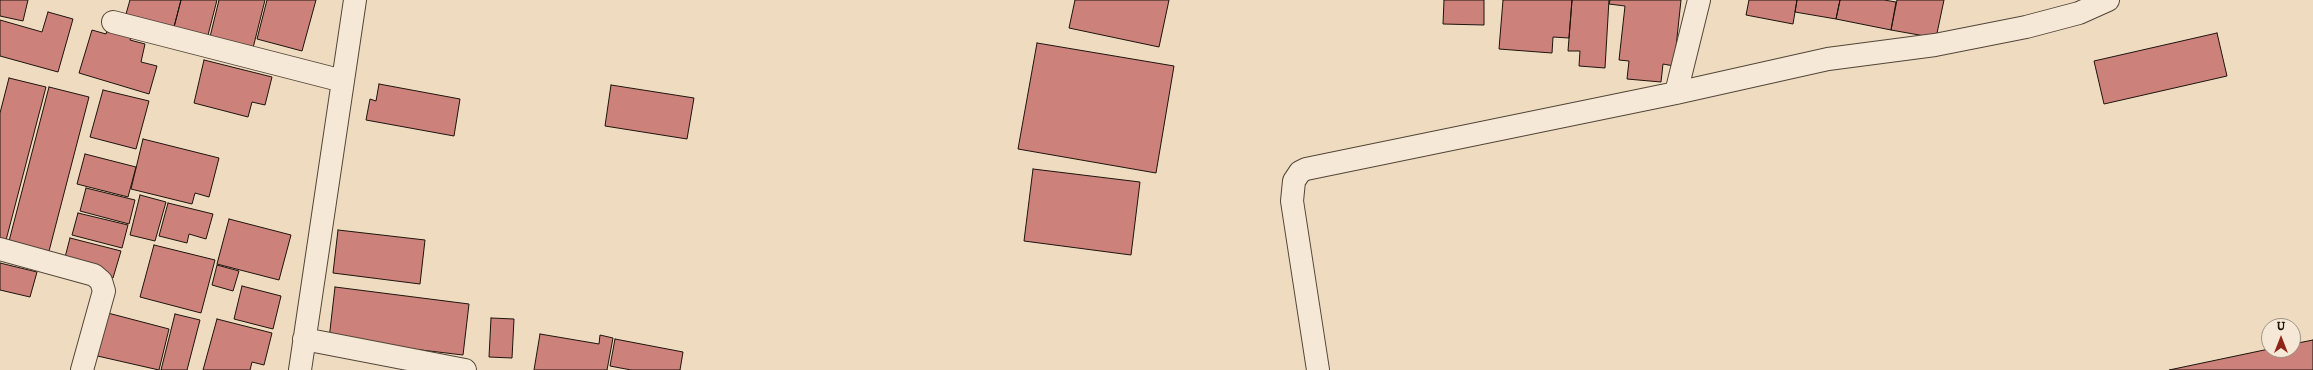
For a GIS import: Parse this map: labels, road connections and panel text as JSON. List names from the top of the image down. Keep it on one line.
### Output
{"north":"top"}
